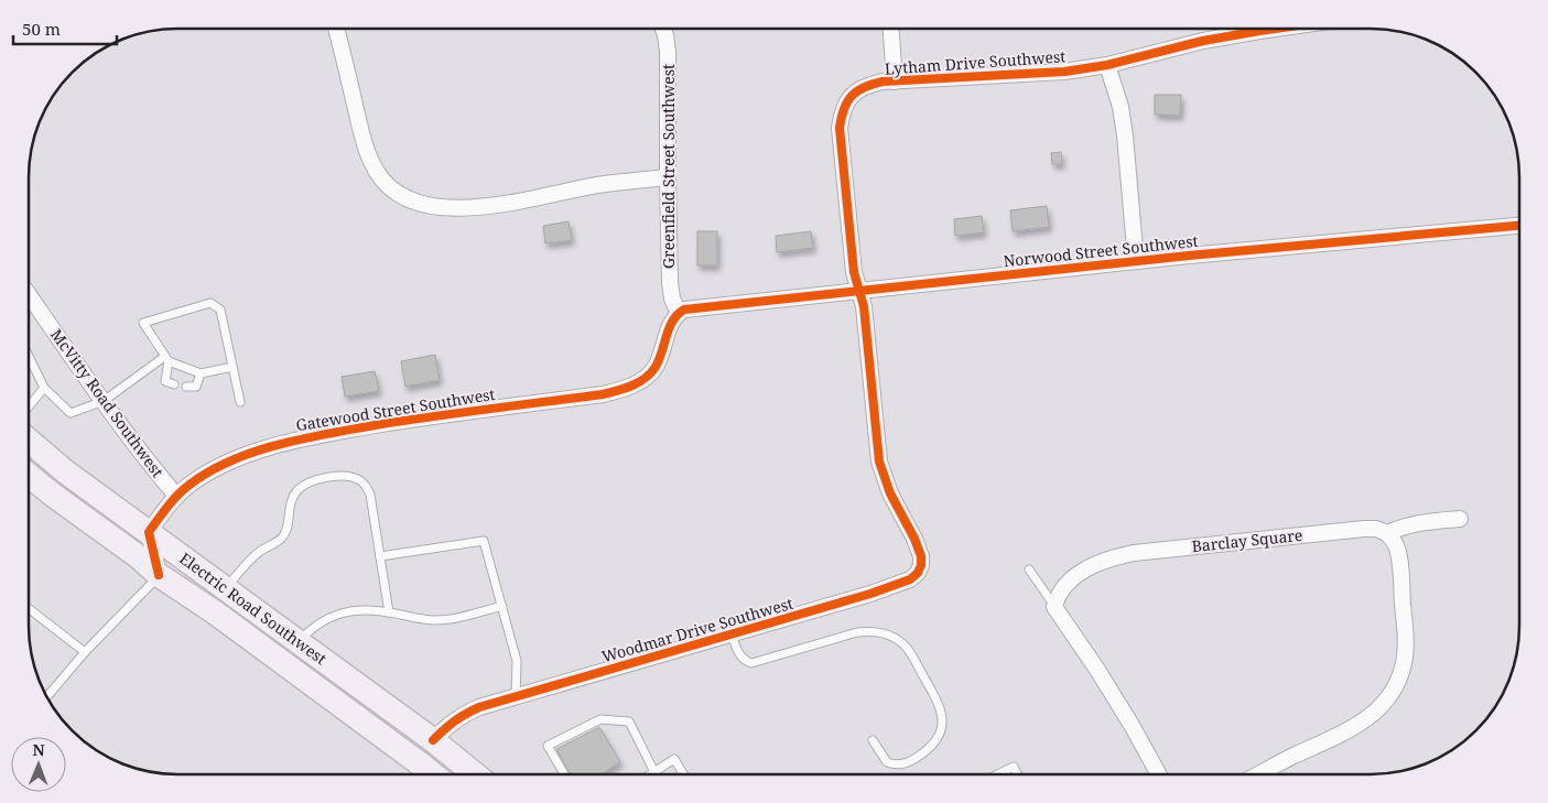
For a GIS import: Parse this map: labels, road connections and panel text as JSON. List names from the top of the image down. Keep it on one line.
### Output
{"streets":{"main road":["Electric Road Southwest"],"street":["Lytham Drive Southwest","Greenfield Street Southwest","Norwood Street Southwest","McVitty Road Southwest","Gatewood Street Southwest","Barclay Square","Woodmar Drive Southwest"]},"crossings":[["Lytham Drive Southwest","Norwood Street Southwest"],["Lytham Drive Southwest","Woodmar Drive Southwest"],["Greenfield Street Southwest","Norwood Street Southwest"],["Greenfield Street Southwest","Gatewood Street Southwest"],["Norwood Street Southwest","Gatewood Street Southwest"],["McVitty Road Southwest","Gatewood Street Southwest"],["Gatewood Street Southwest","Electric Road Southwest"],["Electric Road Southwest","Woodmar Drive Southwest"]],"scale_bar":"50 m","north":"top"}
